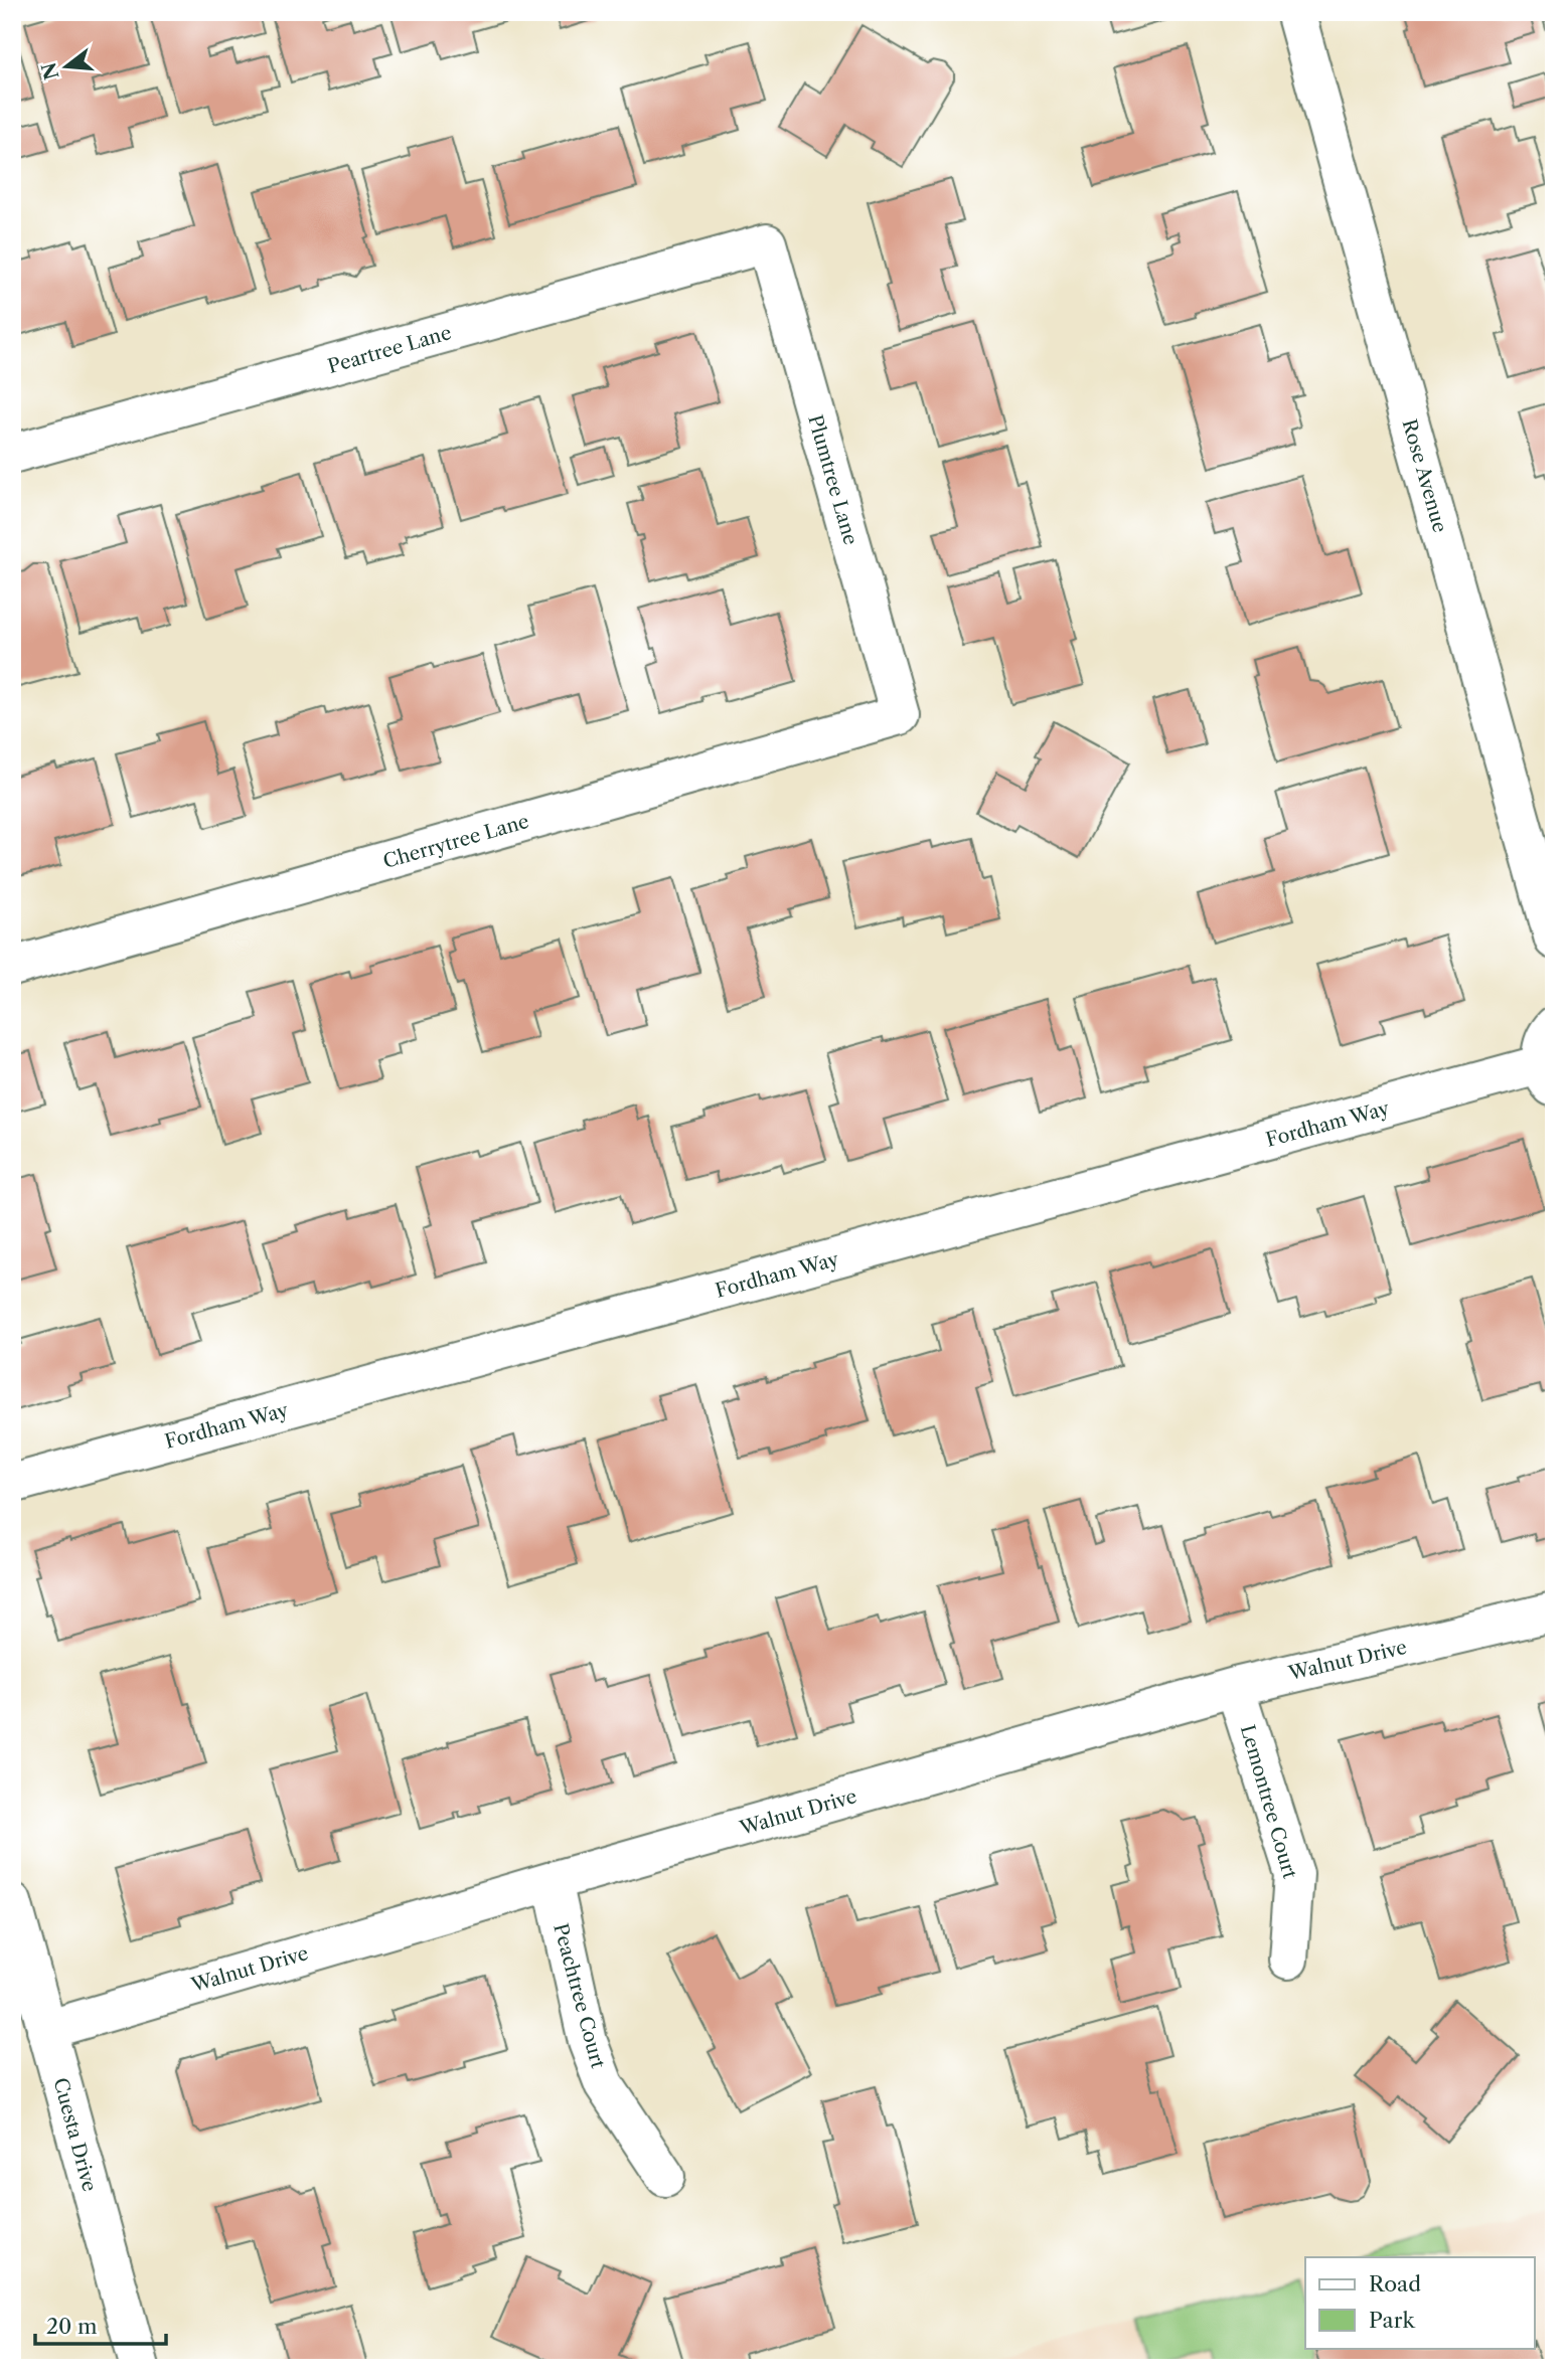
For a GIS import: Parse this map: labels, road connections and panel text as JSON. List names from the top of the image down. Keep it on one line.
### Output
{"streets":{"street":["Peartree Lane","Rose Avenue","Plumtree Lane","Cherrytree Lane","Fordham Way","Walnut Drive","Lemontree Court","Peachtree Court","Cuesta Drive"]},"crossings":[["Peartree Lane","Plumtree Lane"],["Plumtree Lane","Cherrytree Lane"],["Walnut Drive","Lemontree Court"],["Walnut Drive","Peachtree Court"],["Walnut Drive","Cuesta Drive"]],"legend":["Road","Park"],"scale_bar":"20 m","north":"left"}
